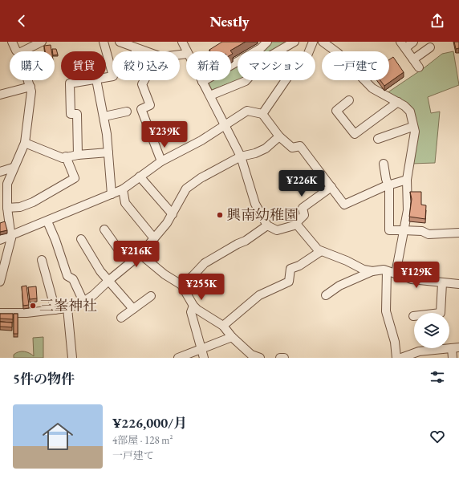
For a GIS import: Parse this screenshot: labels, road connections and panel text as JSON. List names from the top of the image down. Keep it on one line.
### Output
{"places":["興南幼稚園","三峯神社"],"page":{"header":"Nestly","chip":["購入","賃貸","絞り込み","新着","マンション","一戸建て"],"price":["¥239K","¥226K","¥216K","¥129K","¥255K"],"heading":"5件の物件","list":[{"name":"¥226,000/月","note":"4部屋 · 128 m² · 一戸建て"}]}}
